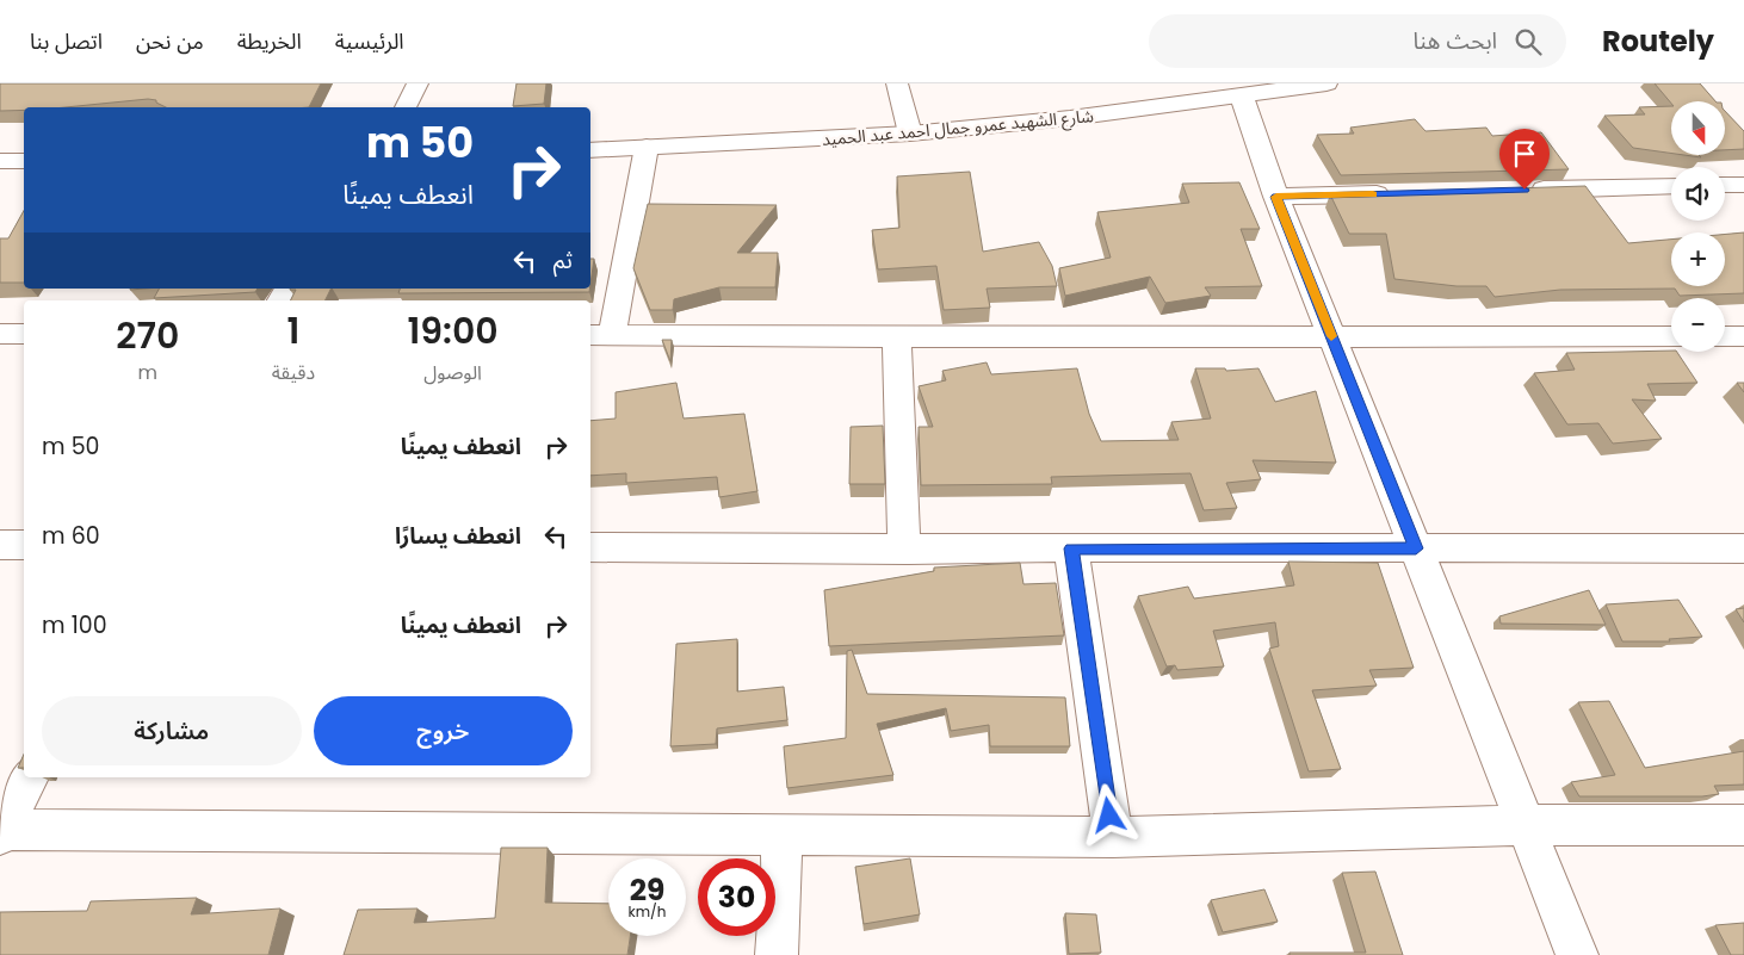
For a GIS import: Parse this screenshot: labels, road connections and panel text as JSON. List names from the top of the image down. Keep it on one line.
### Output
{"streets":{"street":["شارع الشهيد عمرو جمال احمد عبد الحميد"]},"north":"bottom","page":{"header":"Routely","search":"ابحث هنا","nav":["الرئيسية","الخريطة","من نحن","اتصل بنا"],"map_buttons":["+","−"],"turn":["50 m","انعطف يمينًا"],"then":"ثم","eta":["19:00","الوصول","1","دقيقة","270","m"],"list":[{"name":"انعطف يمينًا","value":"50 m"},{"name":"انعطف يسارًا","value":"60 m"},{"name":"انعطف يمينًا","value":"100 m"}],"buttons":["خروج","مشاركة"],"speed":"29 km/h","limit":"30"}}
